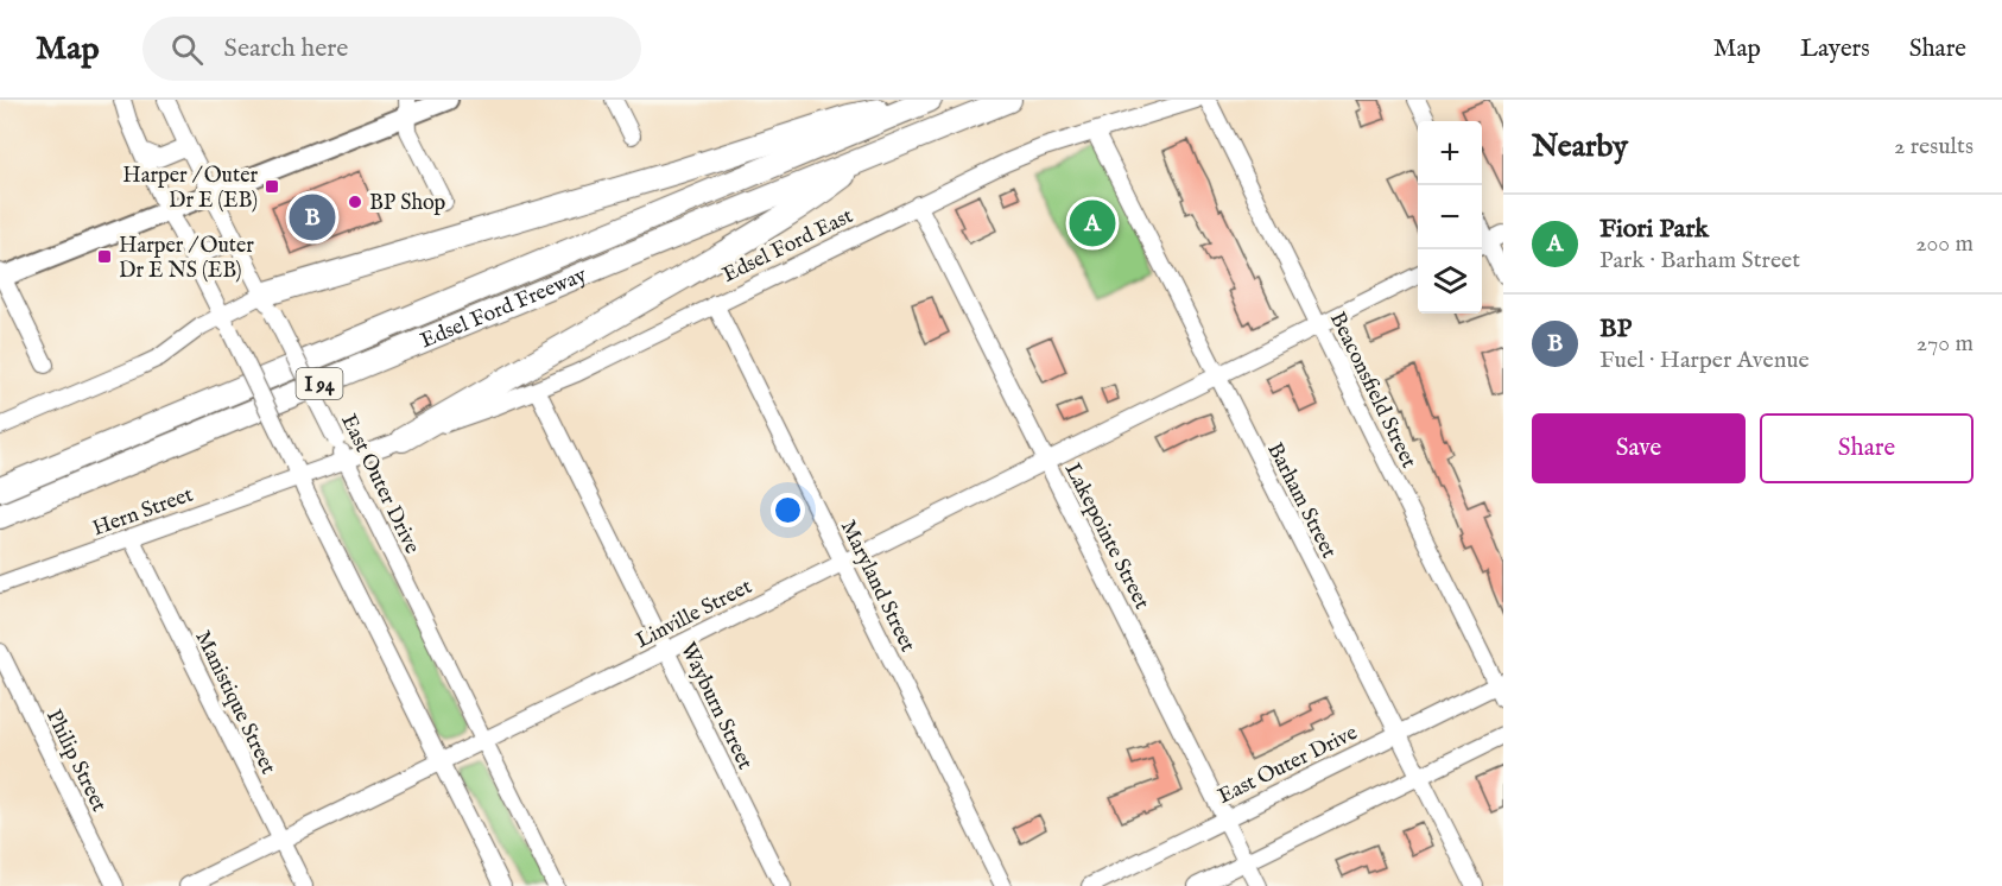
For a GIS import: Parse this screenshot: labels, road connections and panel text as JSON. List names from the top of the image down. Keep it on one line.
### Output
{"streets":{"highway":["Edsel Ford Freeway","I 94"],"street":["Edsel Ford East","Beaconsfield Street","East Outer Drive","Barham Street","Hern Street","Lakepointe Street","Maryland Street","Linville Street","Manistique Street","Wayburn Street","Philip Street"]},"crossings":[["Edsel Ford East","East Outer Drive"],["Edsel Ford East","Barham Street"],["Edsel Ford East","Hern Street"],["Edsel Ford East","Lakepointe Street"],["Edsel Ford East","Maryland Street"],["Edsel Ford East","Wayburn Street"],["Beaconsfield Street","East Outer Drive"],["Beaconsfield Street","Linville Street"],["East Outer Drive","Barham Street"],["East Outer Drive","Hern Street"],["East Outer Drive","Lakepointe Street"],["East Outer Drive","Linville Street"],["Barham Street","Linville Street"],["Hern Street","Manistique Street"],["Lakepointe Street","Linville Street"],["Maryland Street","Linville Street"],["Linville Street","Manistique Street"],["Linville Street","Wayburn Street"]],"places":{"transit":["Harper / Outer Dr E (EB)","Harper / Outer Dr E NS (EB)"],"other":["BP Shop"]},"page":{"header":"Map","search":"Search here","nav":["Map","Layers","Share"],"heading":["Nearby","2 results"],"map_buttons":["+","−"],"pins":["B","A"],"list":[{"mark":"A","name":"Fiori Park","note":"Park · Barham Street","value":"200 m"},{"mark":"B","name":"BP","note":"Fuel · Harper Avenue","value":"270 m"}],"buttons":["Save","Share"]}}
